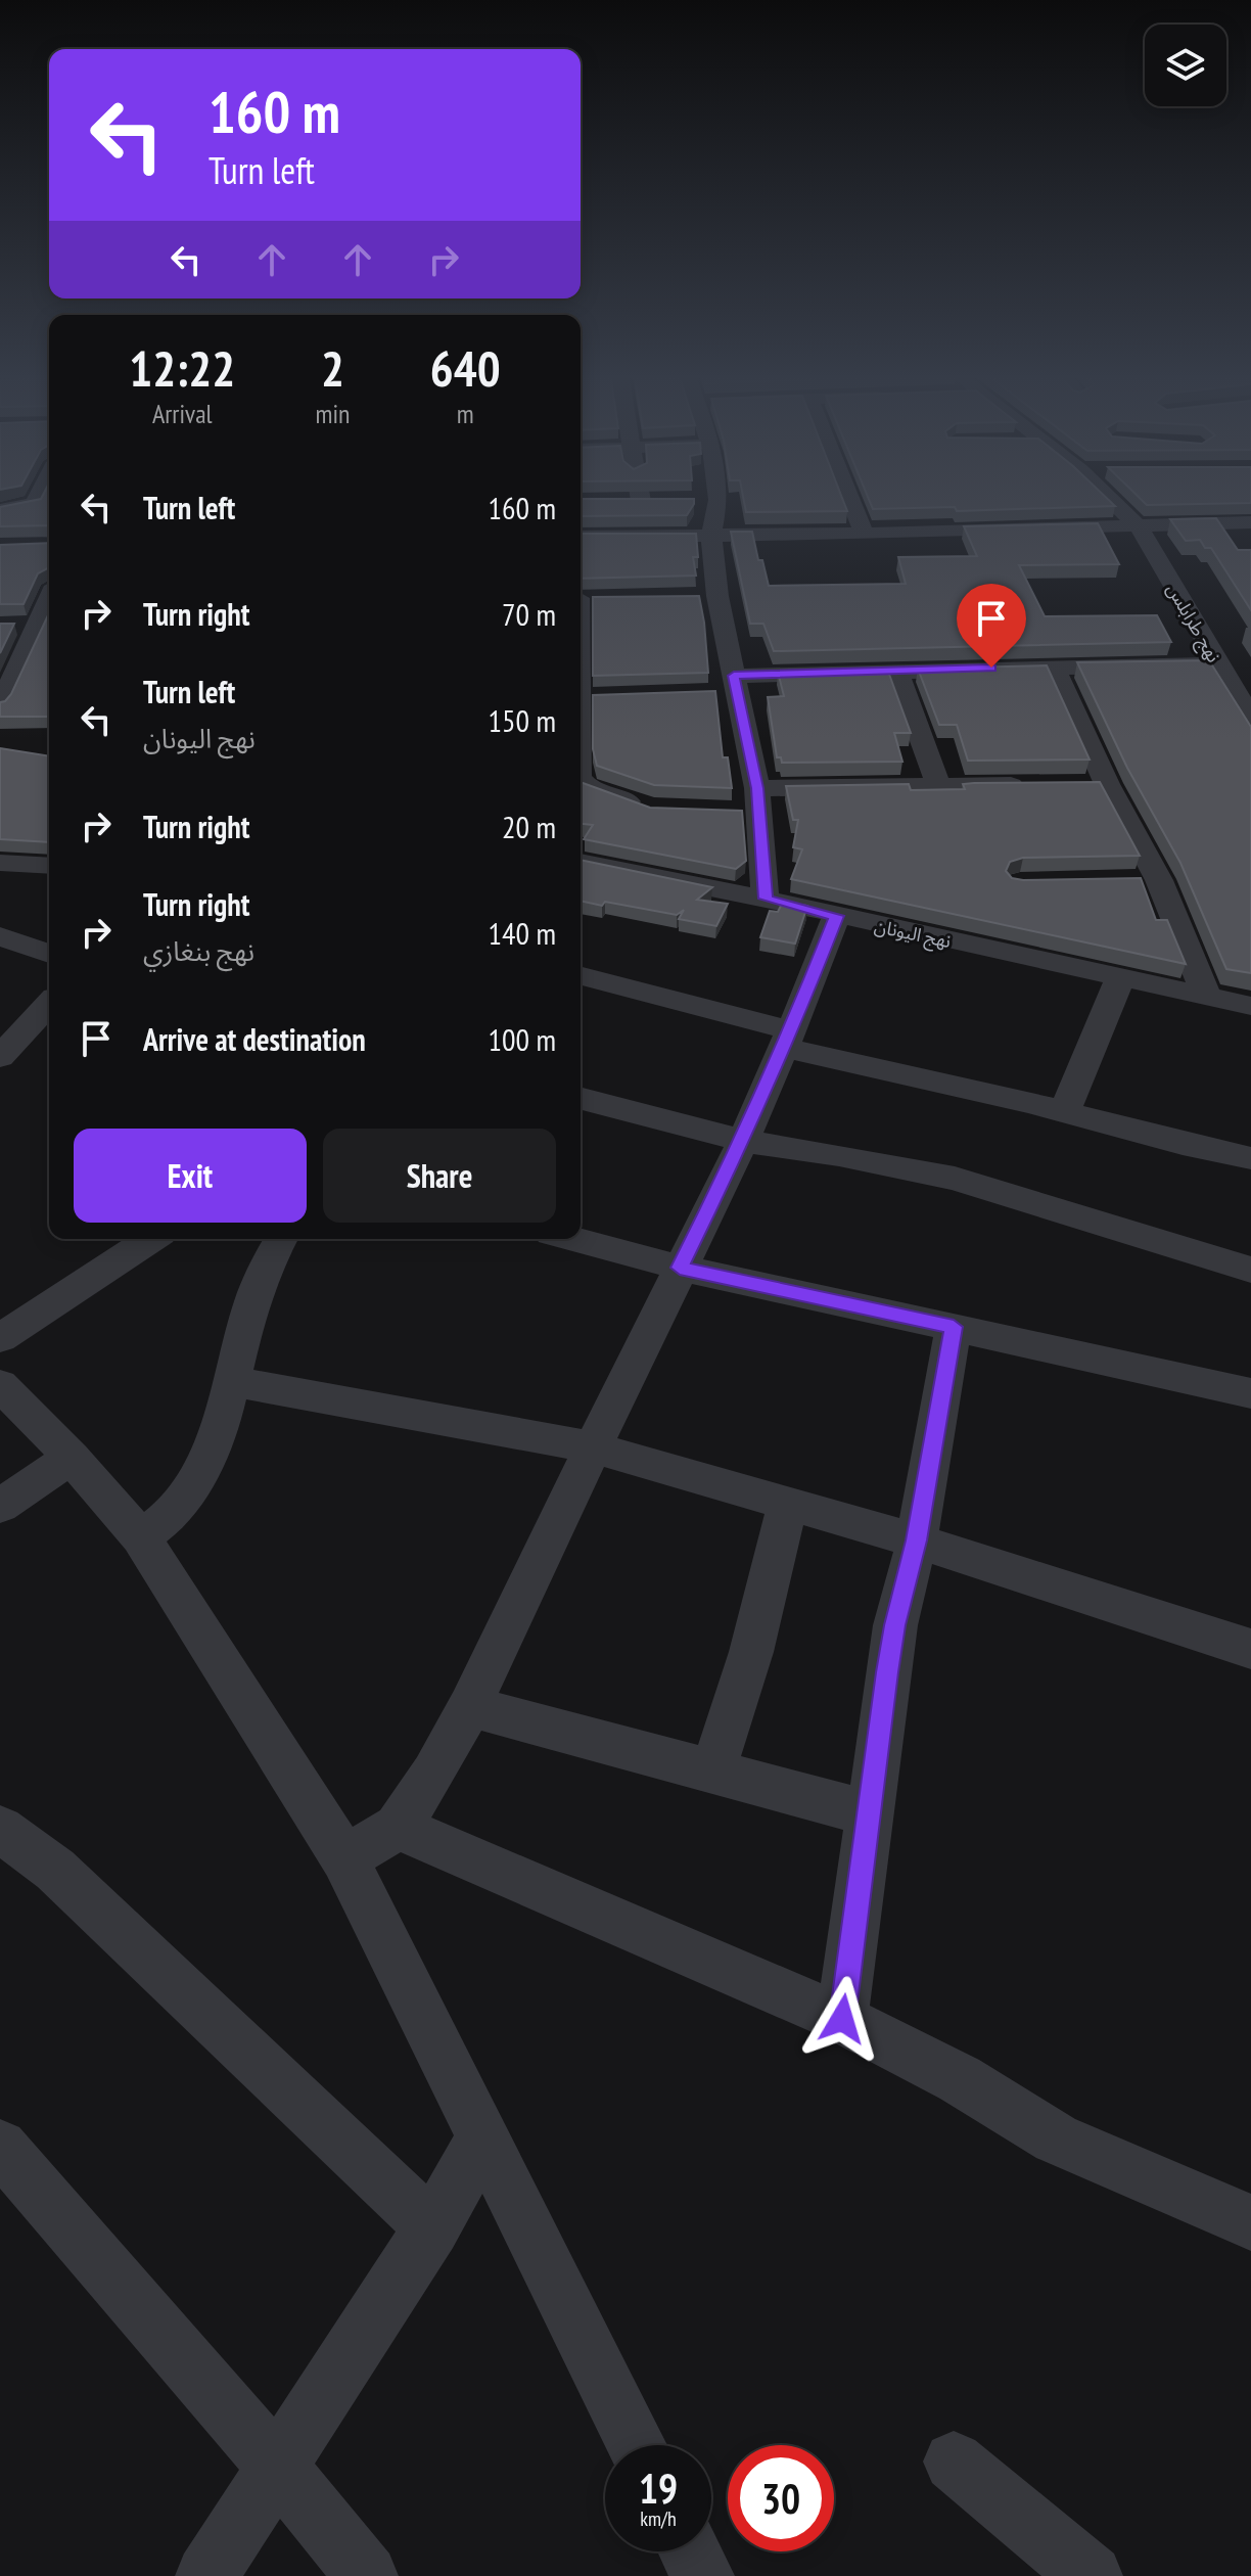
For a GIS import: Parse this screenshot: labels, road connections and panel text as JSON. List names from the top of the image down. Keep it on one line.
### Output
{"streets":{"street":["نهج طرابلس","نهج اليونان"]},"page":{"turn":["160 m","Turn left"],"eta":["12:22","Arrival","2","min","640","m"],"list":[{"name":"Turn left","value":"160 m"},{"name":"Turn right","value":"70 m"},{"name":"Turn left","note":"نهج اليونان","value":"150 m"},{"name":"Turn right","value":"20 m"},{"name":"Turn right","note":"نهج بنغازي","value":"140 m"},{"name":"Arrive at destination","value":"100 m"}],"buttons":["Exit","Share"],"speed":"19 km/h","limit":"30"}}
